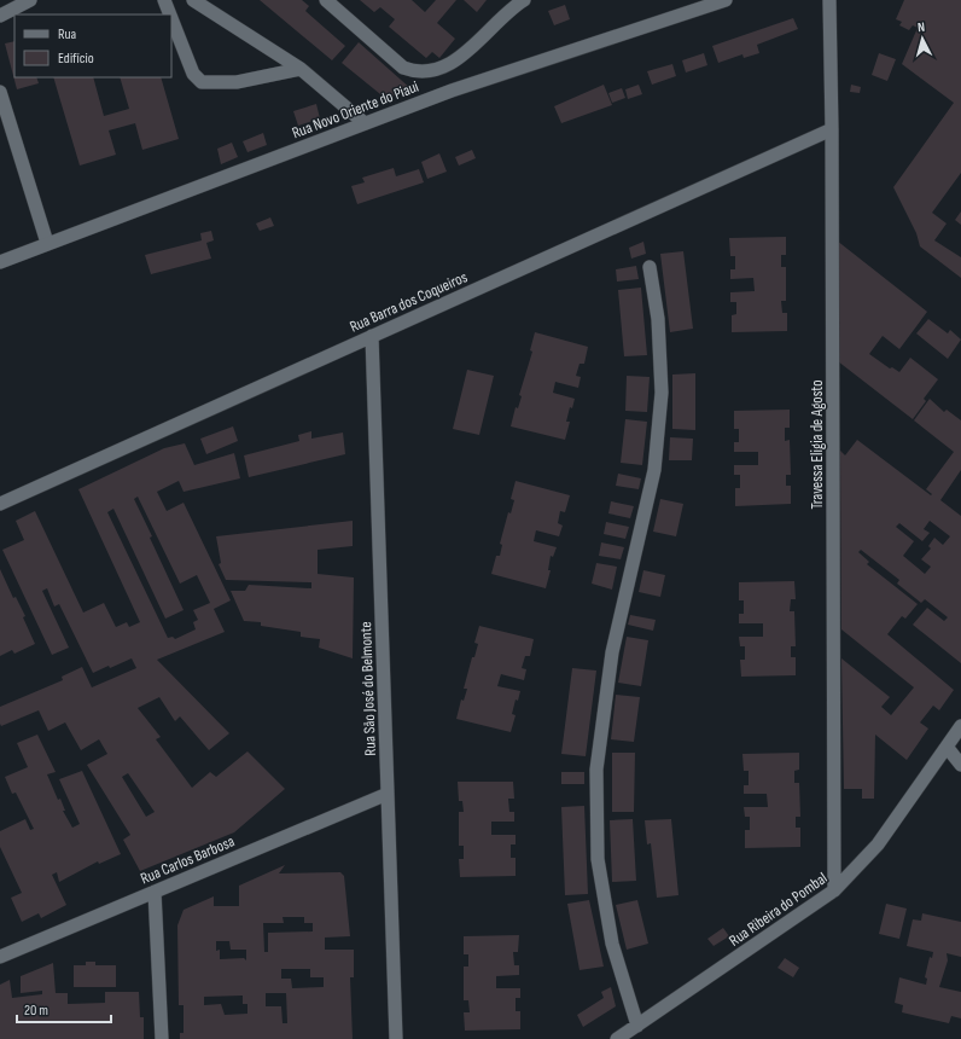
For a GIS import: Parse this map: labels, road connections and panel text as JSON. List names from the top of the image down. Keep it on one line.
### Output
{"streets":{"street":["Rua Novo Oriente do Piaui","Rua Barra dos Coqueiros","Travessa Eligia de Agosto","Rua São José do Belmonte","Rua Carlos Barbosa","Rua Ribeira do Pombal"]},"crossings":[["Rua Barra dos Coqueiros","Travessa Eligia de Agosto"],["Rua Barra dos Coqueiros","Rua São José do Belmonte"],["Travessa Eligia de Agosto","Rua Ribeira do Pombal"],["Rua São José do Belmonte","Rua Carlos Barbosa"]],"legend":["Rua","Edifício"],"scale_bar":"20 m","north":"top"}
